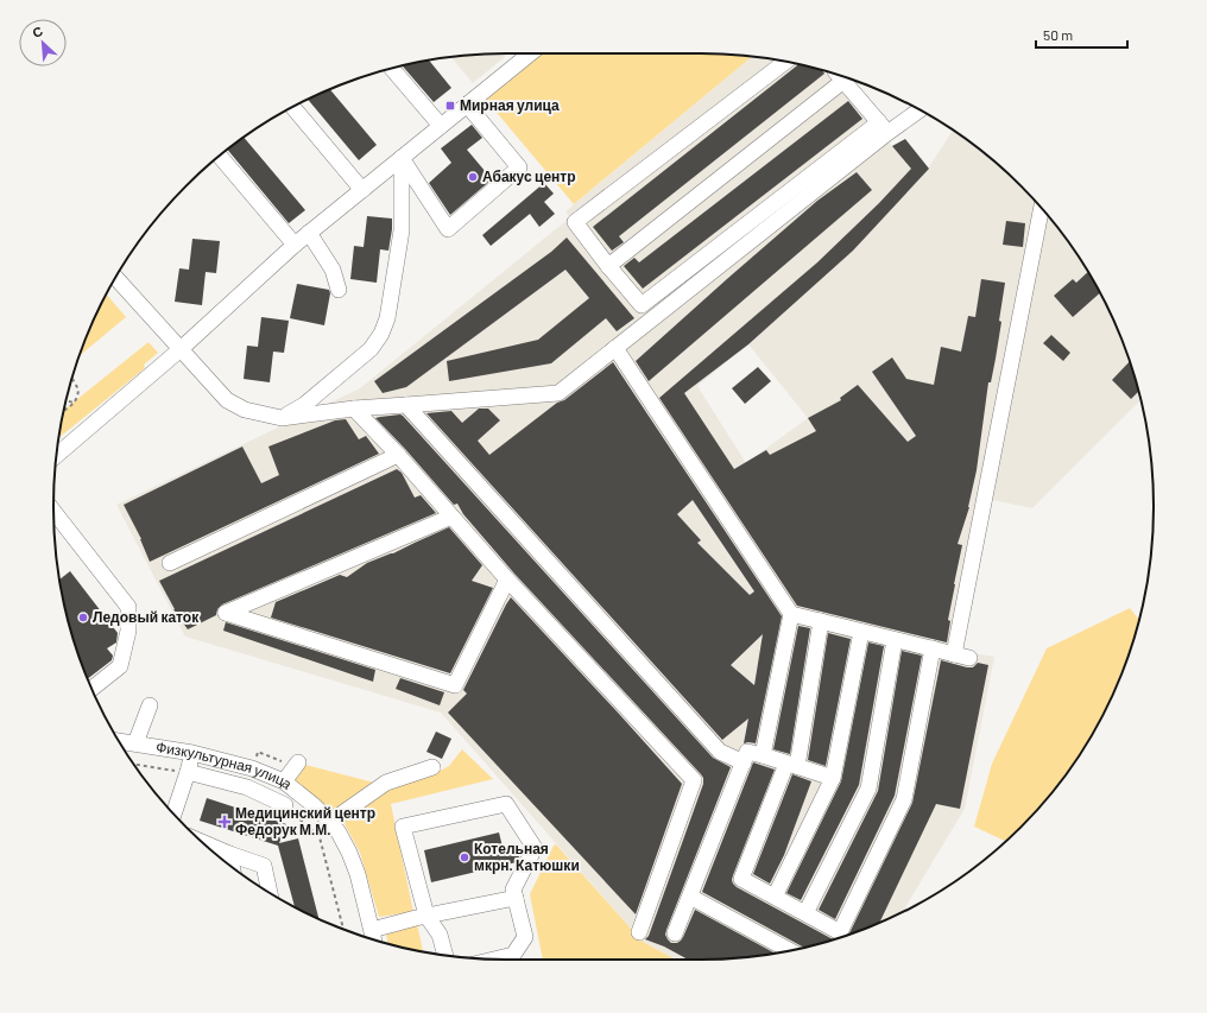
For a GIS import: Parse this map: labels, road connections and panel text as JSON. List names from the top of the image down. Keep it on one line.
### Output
{"streets":{"street":["Физкультурная улица"]},"places":{"transit":["Мирная улица"],"other":["Абакус центр","Ледовый каток","Котельная мкрн. Катюшки"],"health":["Медицинский центр Федорук М.М."]},"scale_bar":"50 m","north":"top left"}
